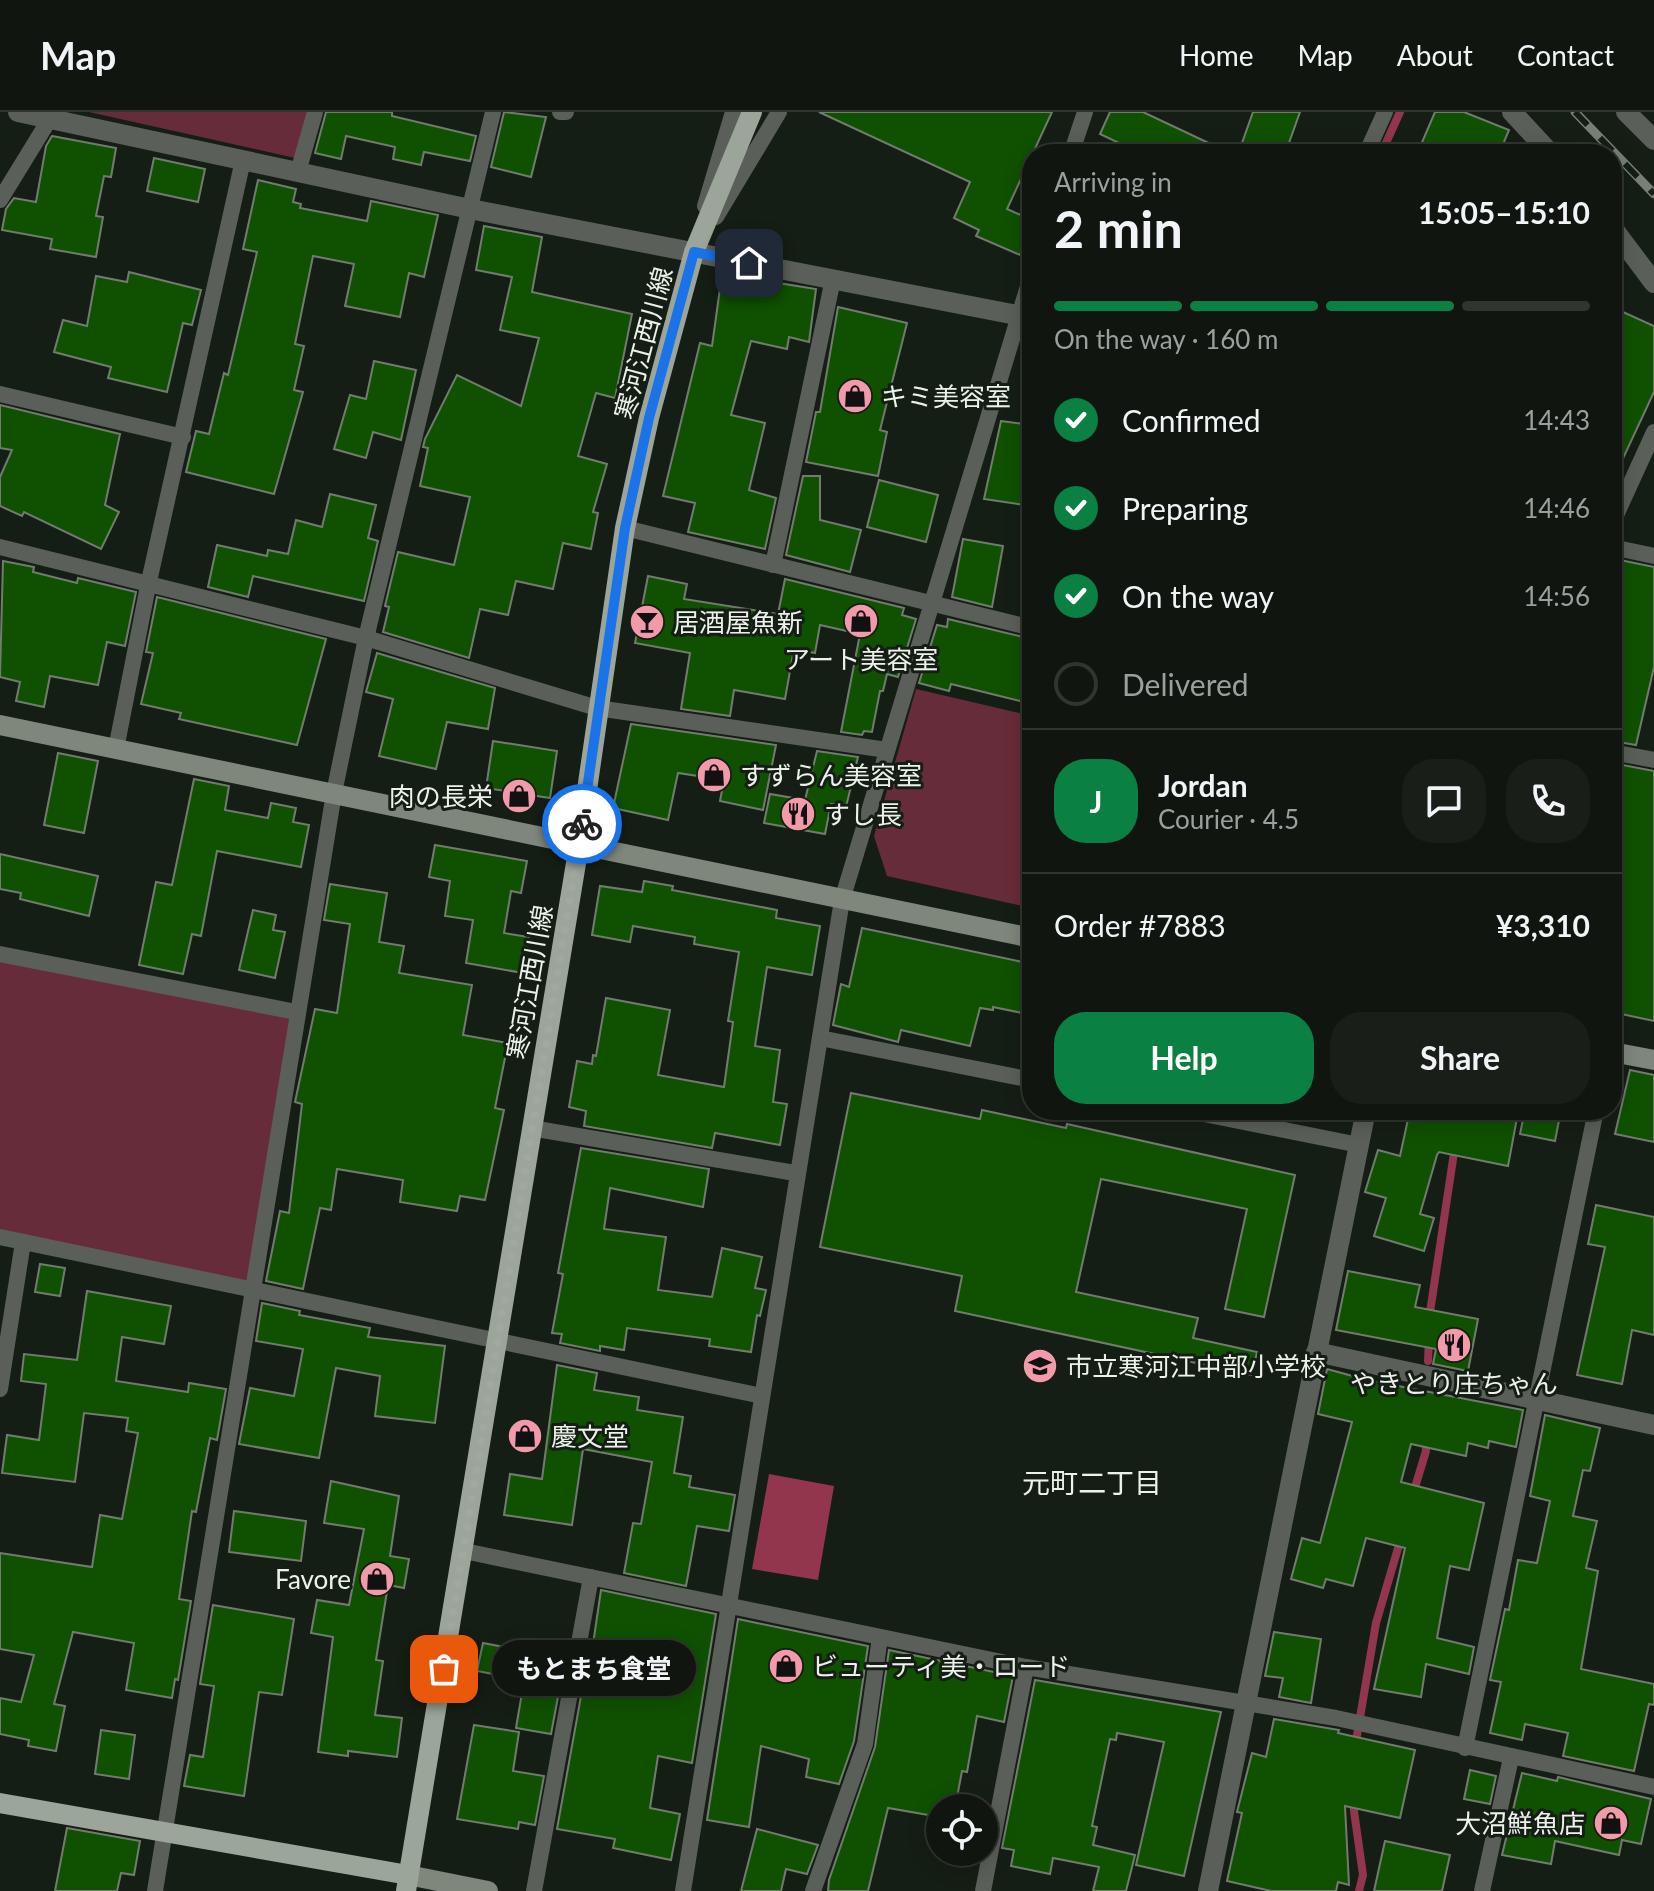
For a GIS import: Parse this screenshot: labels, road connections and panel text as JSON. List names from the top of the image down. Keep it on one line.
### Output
{"streets":{"main road":["寒河江西川線"]},"districts":["元町二丁目"],"places":{"shop":["キミ美容室","アート美容室","すずらん美容室","肉の長栄","慶文堂","Favore","ビューティ美・ロード","大沼鮮魚店"],"bar":["居酒屋魚新"],"restaurant":["すし長","やきとり庄ちゃん"],"school or university":["市立寒河江中部小学校"],"other":["もとまち食堂"]},"page":{"header":"Map","nav":["Home","Map","About","Contact"],"heading":["2 min","Arriving in","15:05–15:10"],"panel":["Jordan","Courier · 4.5","Order #7883","¥3,310"],"bar":"On the way · 160 m","list":[["Confirmed","14:43"],["Preparing","14:46"],["On the way","14:56"],"Delivered"],"round":"J","buttons":["Help","Share"],"bubble":"もとまち食堂"}}
